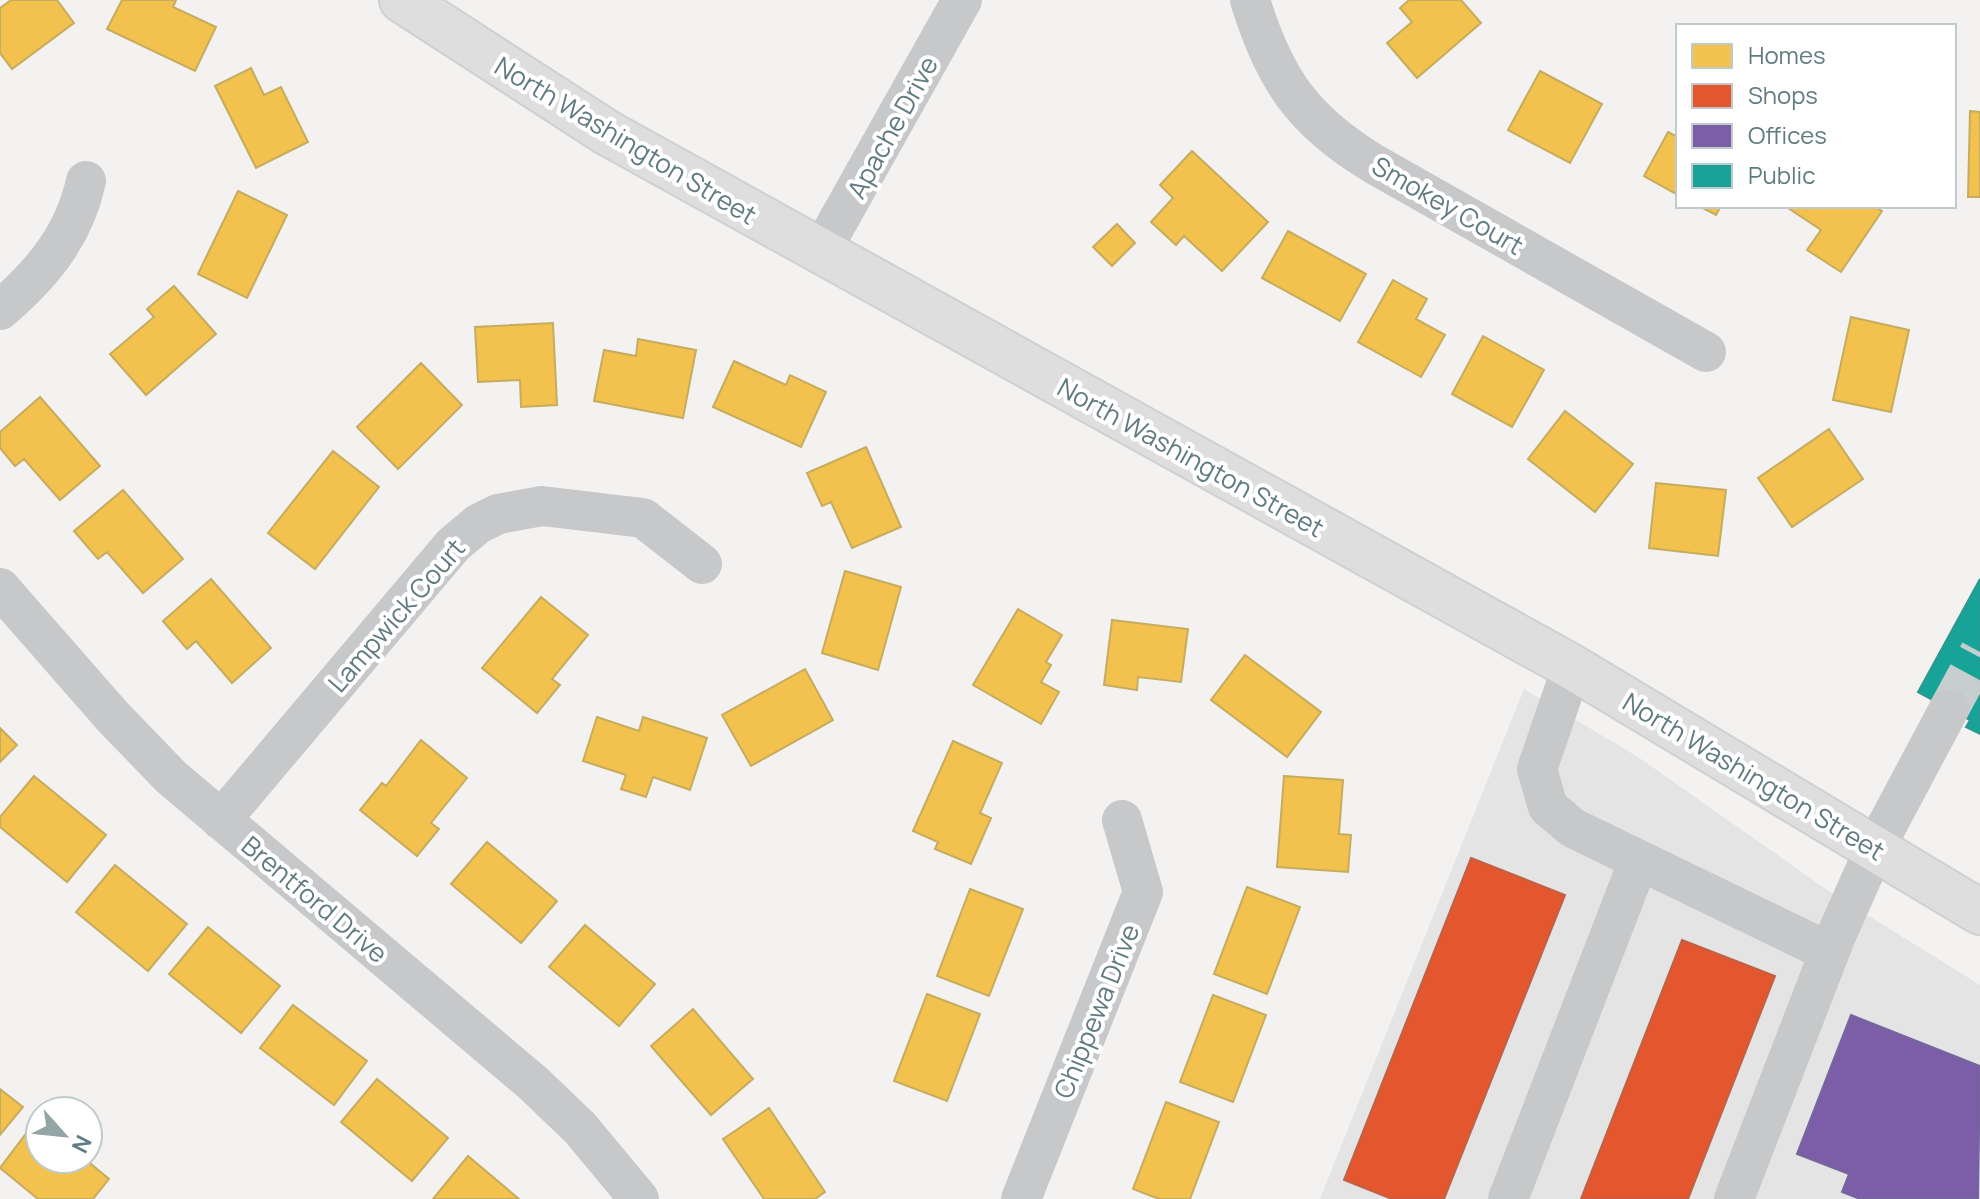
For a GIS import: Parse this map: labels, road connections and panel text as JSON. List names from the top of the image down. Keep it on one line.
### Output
{"streets":{"main road":["North Washington Street"],"street":["Apache Drive","Smokey Court","Lampwick Court","Brentford Drive","Chippewa Drive"]},"crossings":[["Apache Drive","North Washington Street"],["Lampwick Court","Brentford Drive"]],"legend":["Homes","Shops","Offices","Public"],"north":"bottom right"}
